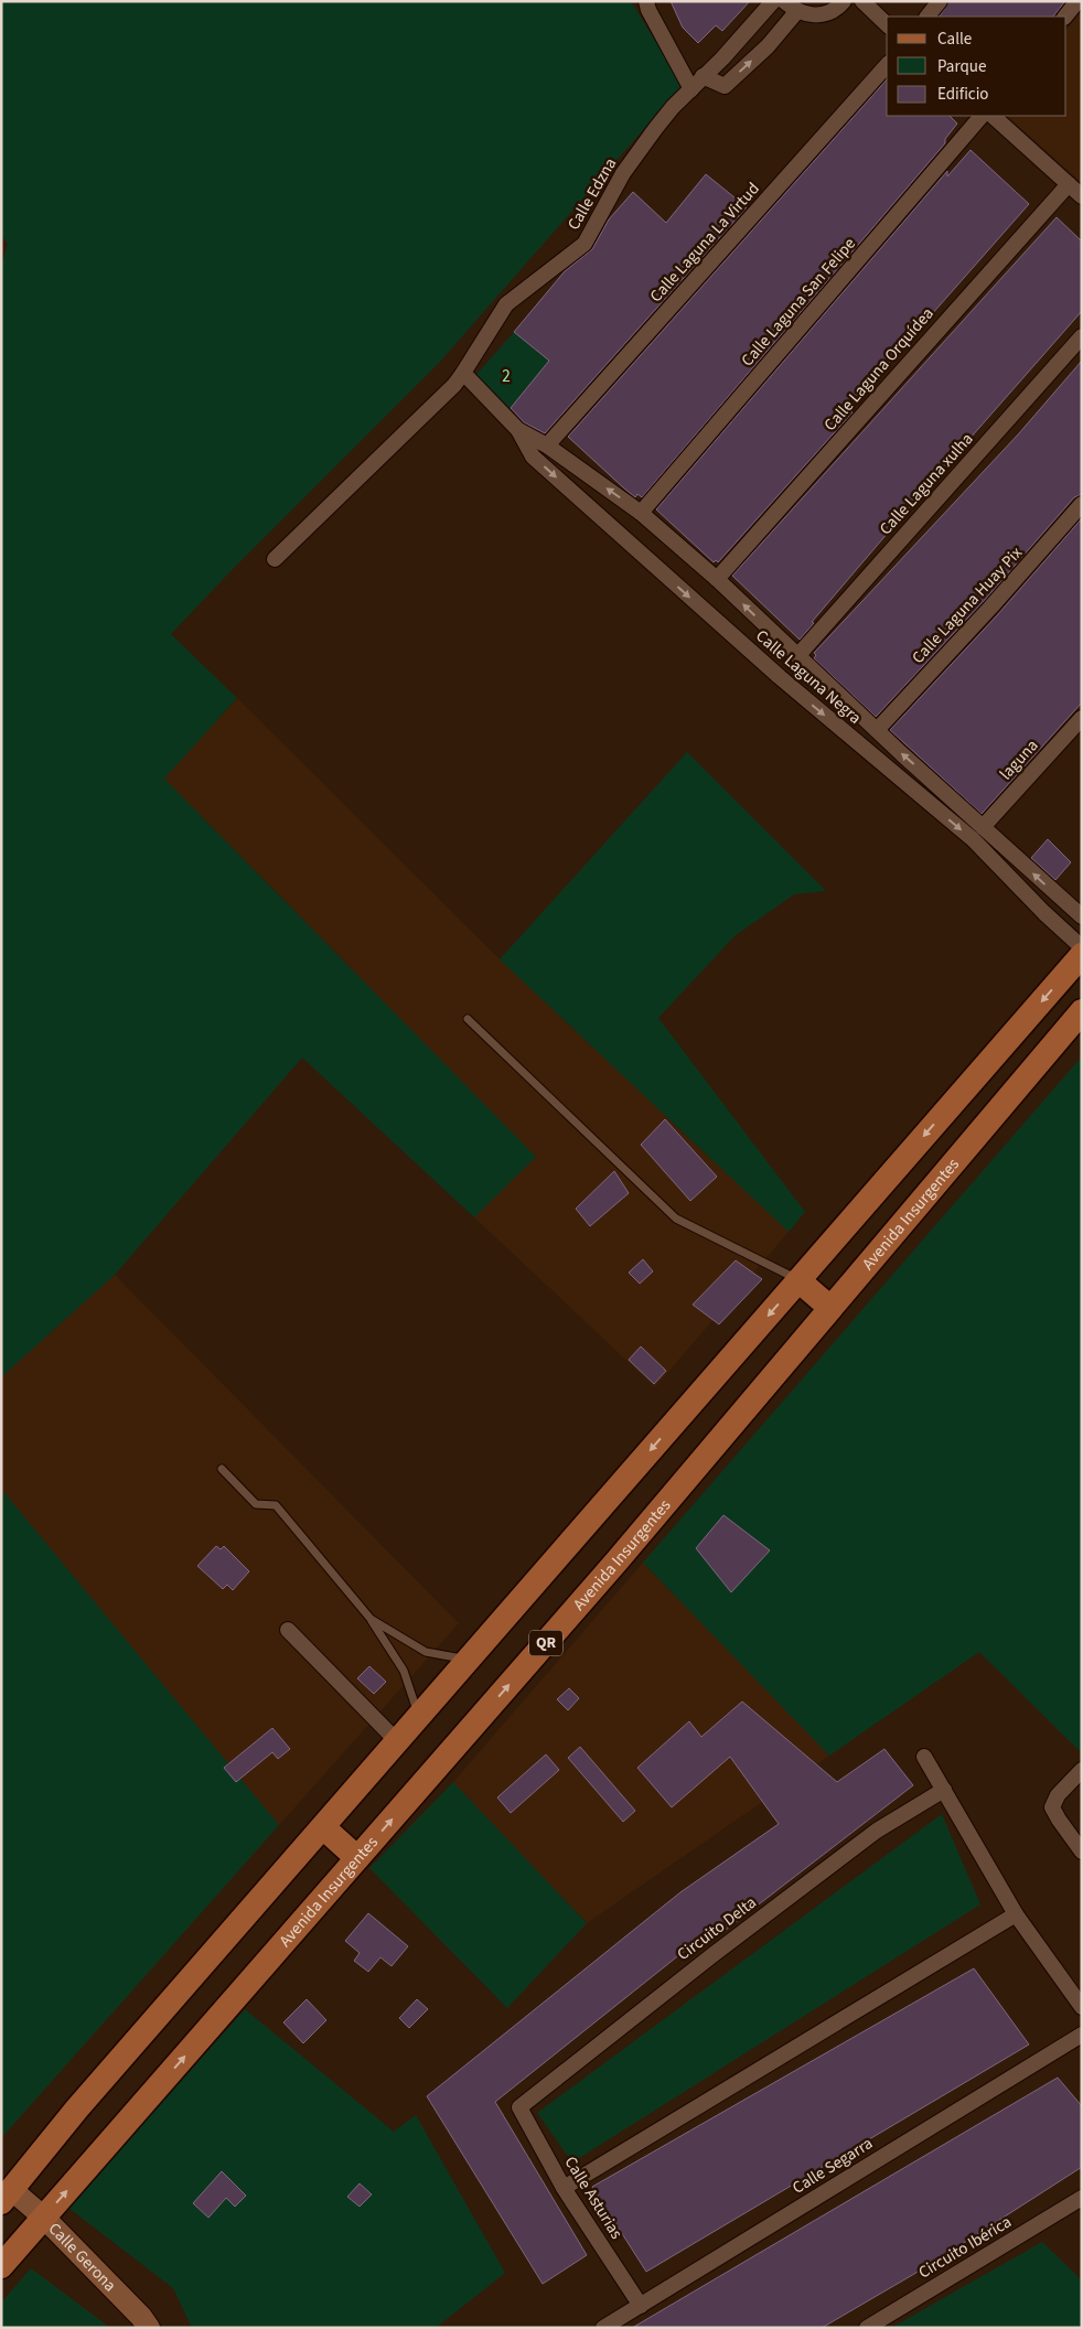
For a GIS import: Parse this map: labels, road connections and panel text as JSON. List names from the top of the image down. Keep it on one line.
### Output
{"streets":{"main road":["Avenida Insurgentes","QR"],"street":["Calle Edzna","Calle Laguna La Virtud","Calle Laguna San Felipe","Calle Laguna Orquídea","Calle Laguna xulha","Calle Laguna Huay Pix","Calle Laguna Negra","laguna","Circuito Delta","Calle Segarra","Calle Asturias","Circuito Ibérica","Calle Gerona"]},"crossings":[["Calle Edzna","Calle Laguna Negra"],["Calle Laguna La Virtud","Calle Laguna Negra"],["Calle Laguna San Felipe","Calle Laguna Negra"],["Calle Laguna Orquídea","Calle Laguna Negra"],["Calle Laguna xulha","Calle Laguna Negra"],["Calle Laguna Huay Pix","Calle Laguna Negra"],["Calle Laguna Negra","laguna"],["Avenida Insurgentes","Calle Gerona"],["Circuito Delta","Calle Asturias"],["Calle Segarra","Calle Asturias"]],"parks":["2"],"legend":["Calle","Parque","Edificio"]}
